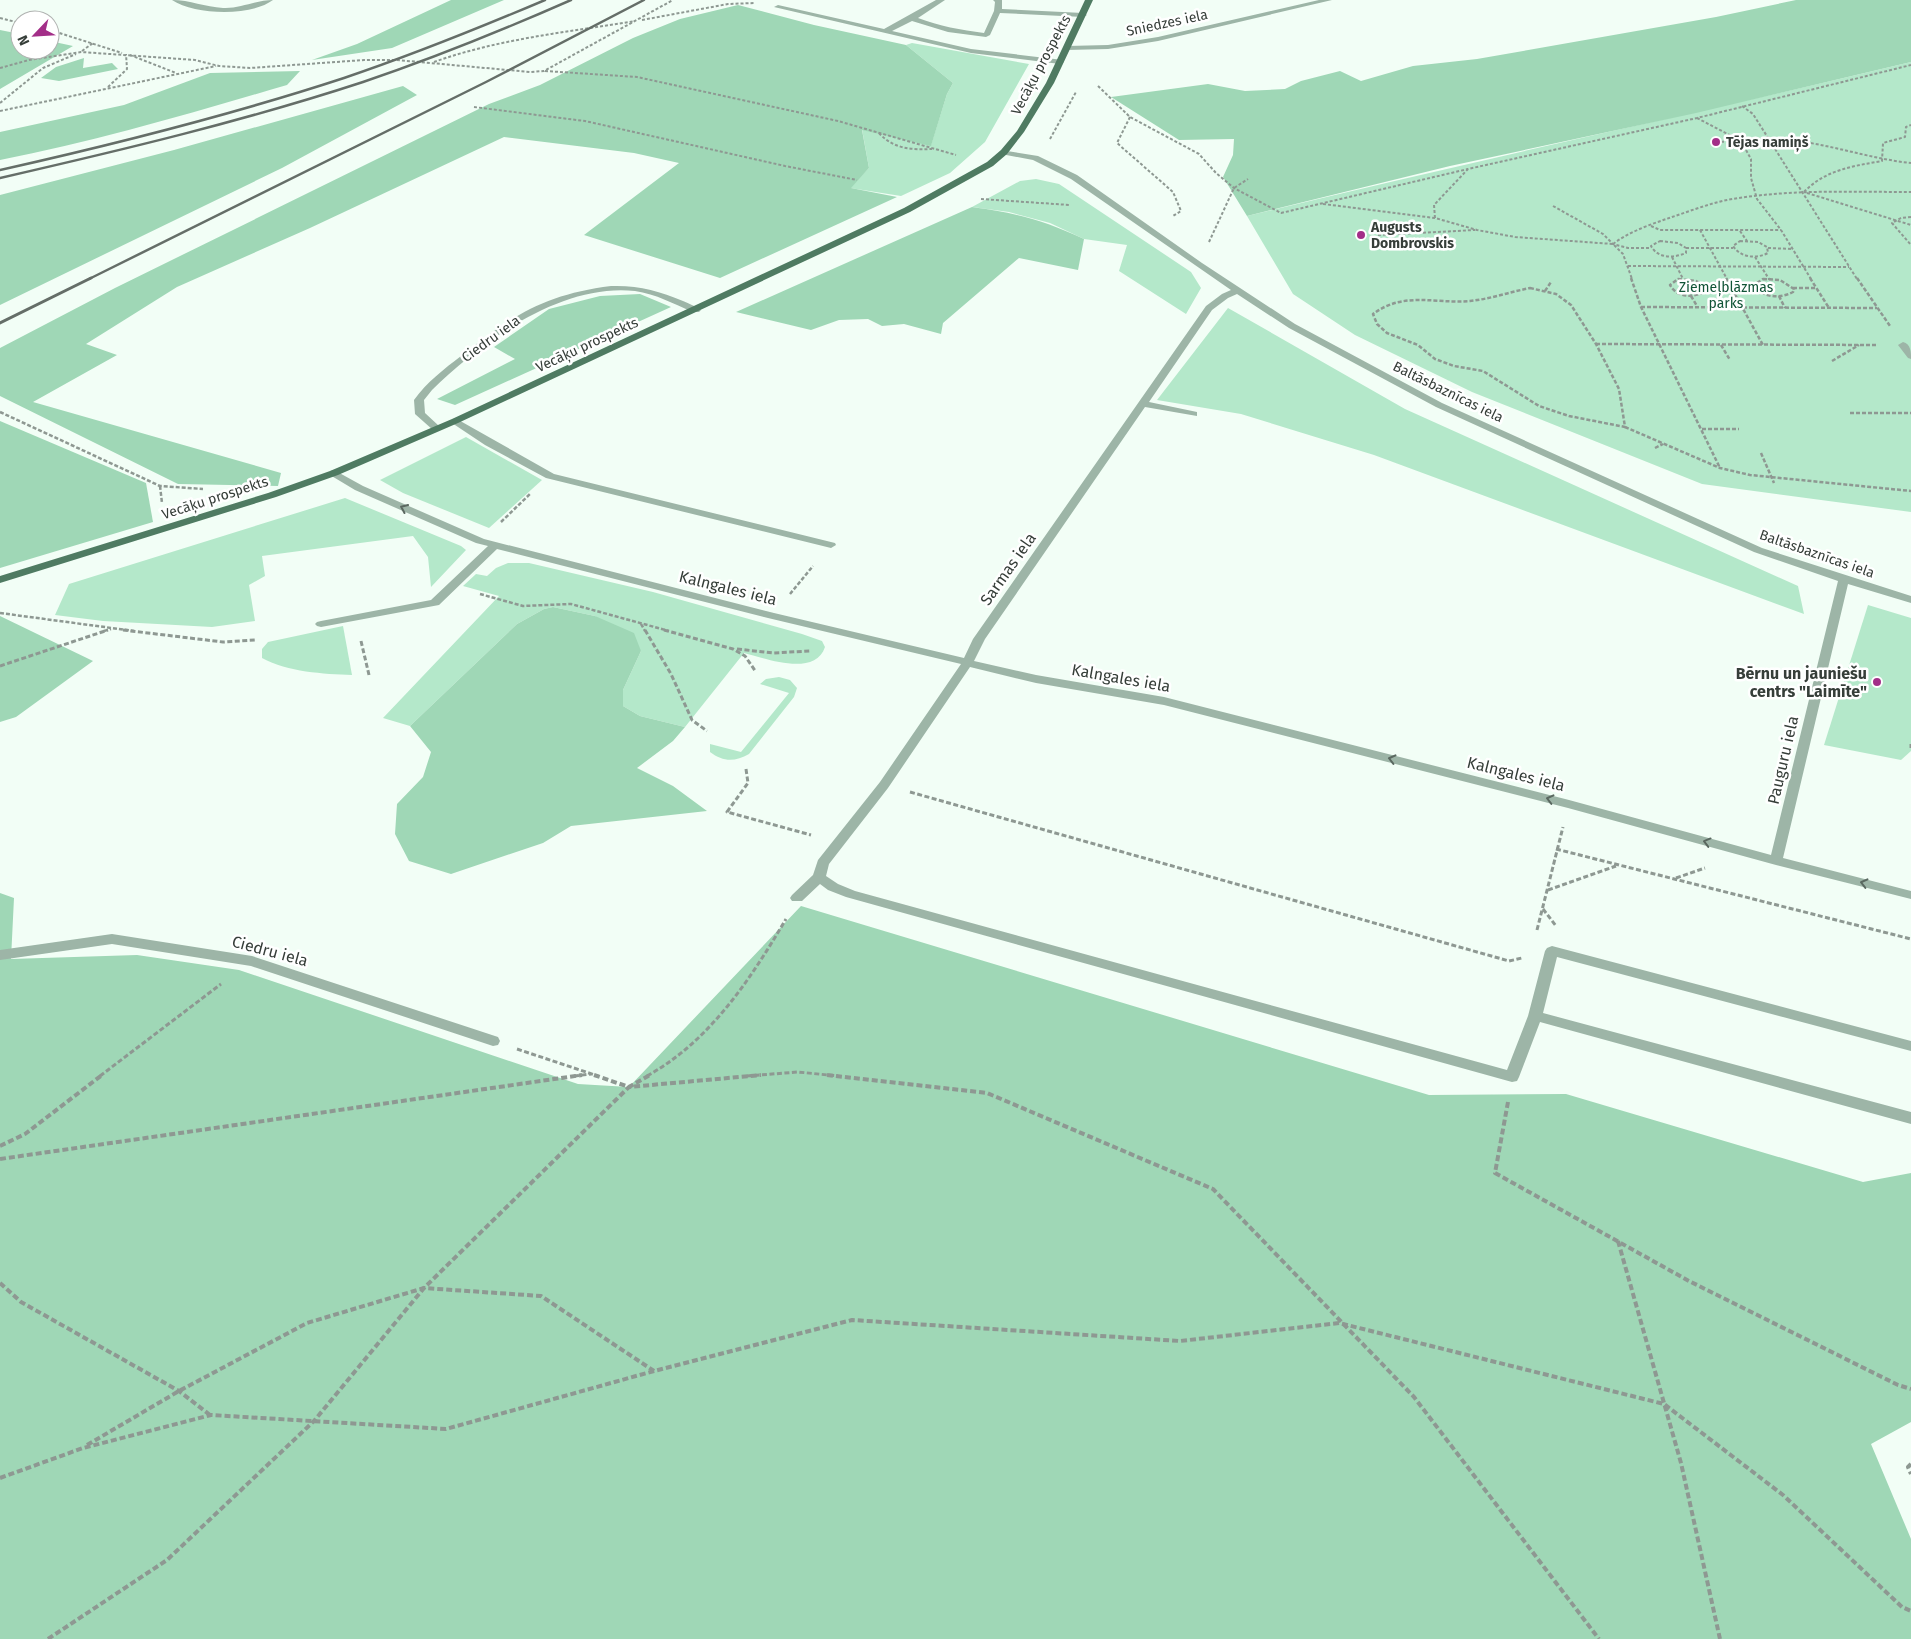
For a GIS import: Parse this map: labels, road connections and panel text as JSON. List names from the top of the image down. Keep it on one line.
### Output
{"streets":{"main road":["Vecāķu prospekts"],"street":["Sniedzes iela","Ciedru iela","Baltāsbaznīcas iela","Sarmas iela","Kalngales iela","Pauguru iela"]},"crossings":[["Sniedzes iela","Vecāķu prospekts"],["Vecāķu prospekts","Ciedru iela"],["Vecāķu prospekts","Baltāsbaznīcas iela"],["Vecāķu prospekts","Kalngales iela"],["Baltāsbaznīcas iela","Sarmas iela"],["Baltāsbaznīcas iela","Pauguru iela"],["Sarmas iela","Kalngales iela"],["Kalngales iela","Pauguru iela"]],"one_way":["Kalngales iela"],"parks":["Ziemeļblāzmas parks"],"places":["Tējas namiņš","Augusts Dombrovskis","Bērnu un jauniešu centrs \"Laimīte\""],"north":"bottom left"}
